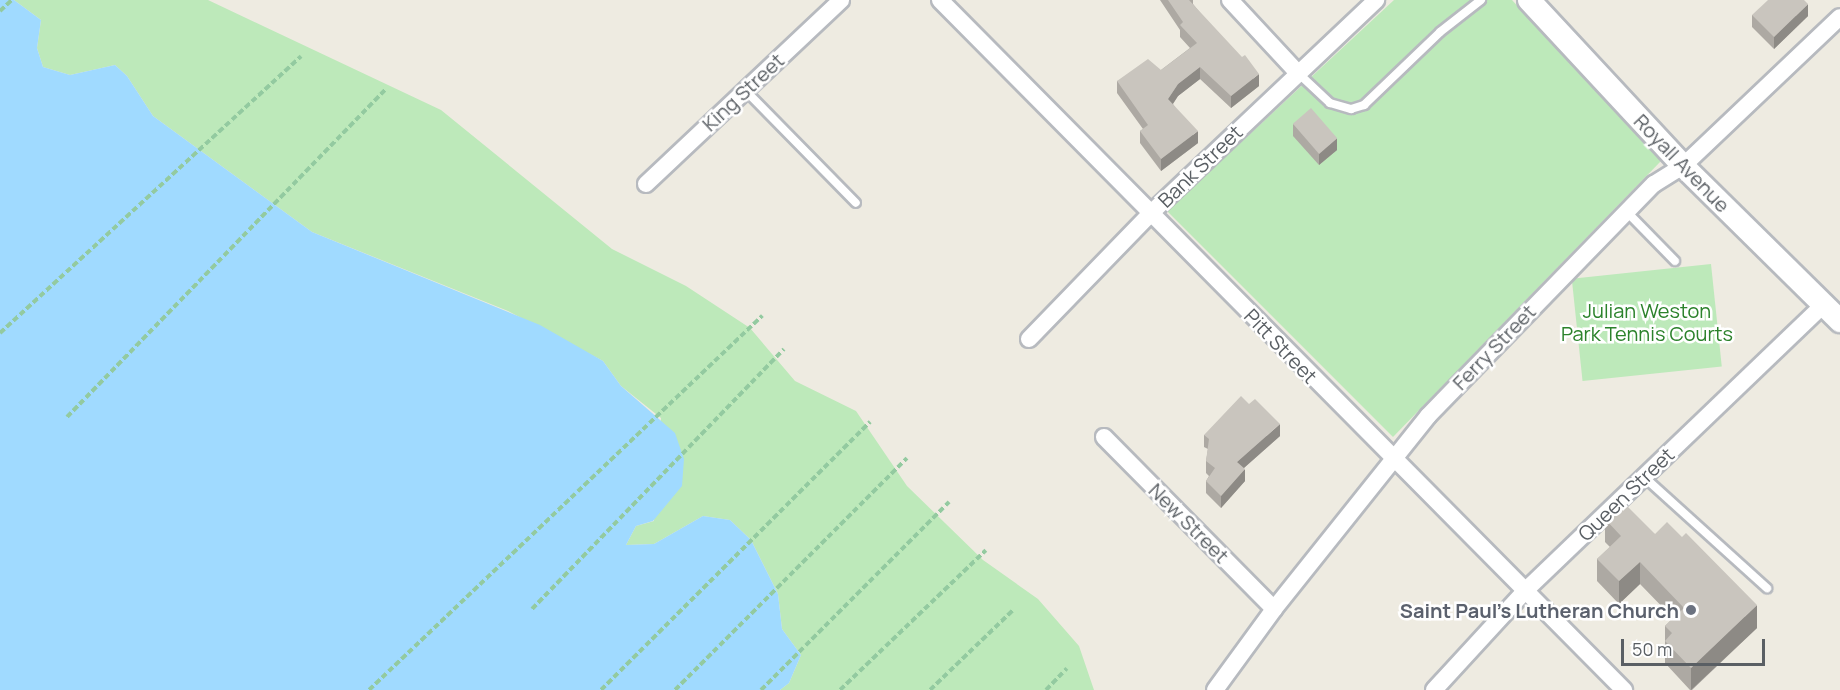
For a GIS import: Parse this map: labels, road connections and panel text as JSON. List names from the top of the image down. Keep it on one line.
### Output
{"streets":{"street":["King Street","Royall Avenue","Bank Street","Pitt Street","Ferry Street","Queen Street","New Street"]},"crossings":[["Royall Avenue","Ferry Street"],["Royall Avenue","Queen Street"],["Bank Street","Pitt Street"],["Pitt Street","Ferry Street"],["Pitt Street","Queen Street"],["Ferry Street","New Street"]],"parks":["Julian Weston Park Tennis Courts"],"places":["Saint Paul's Lutheran Church"],"scale_bar":"50 m"}
